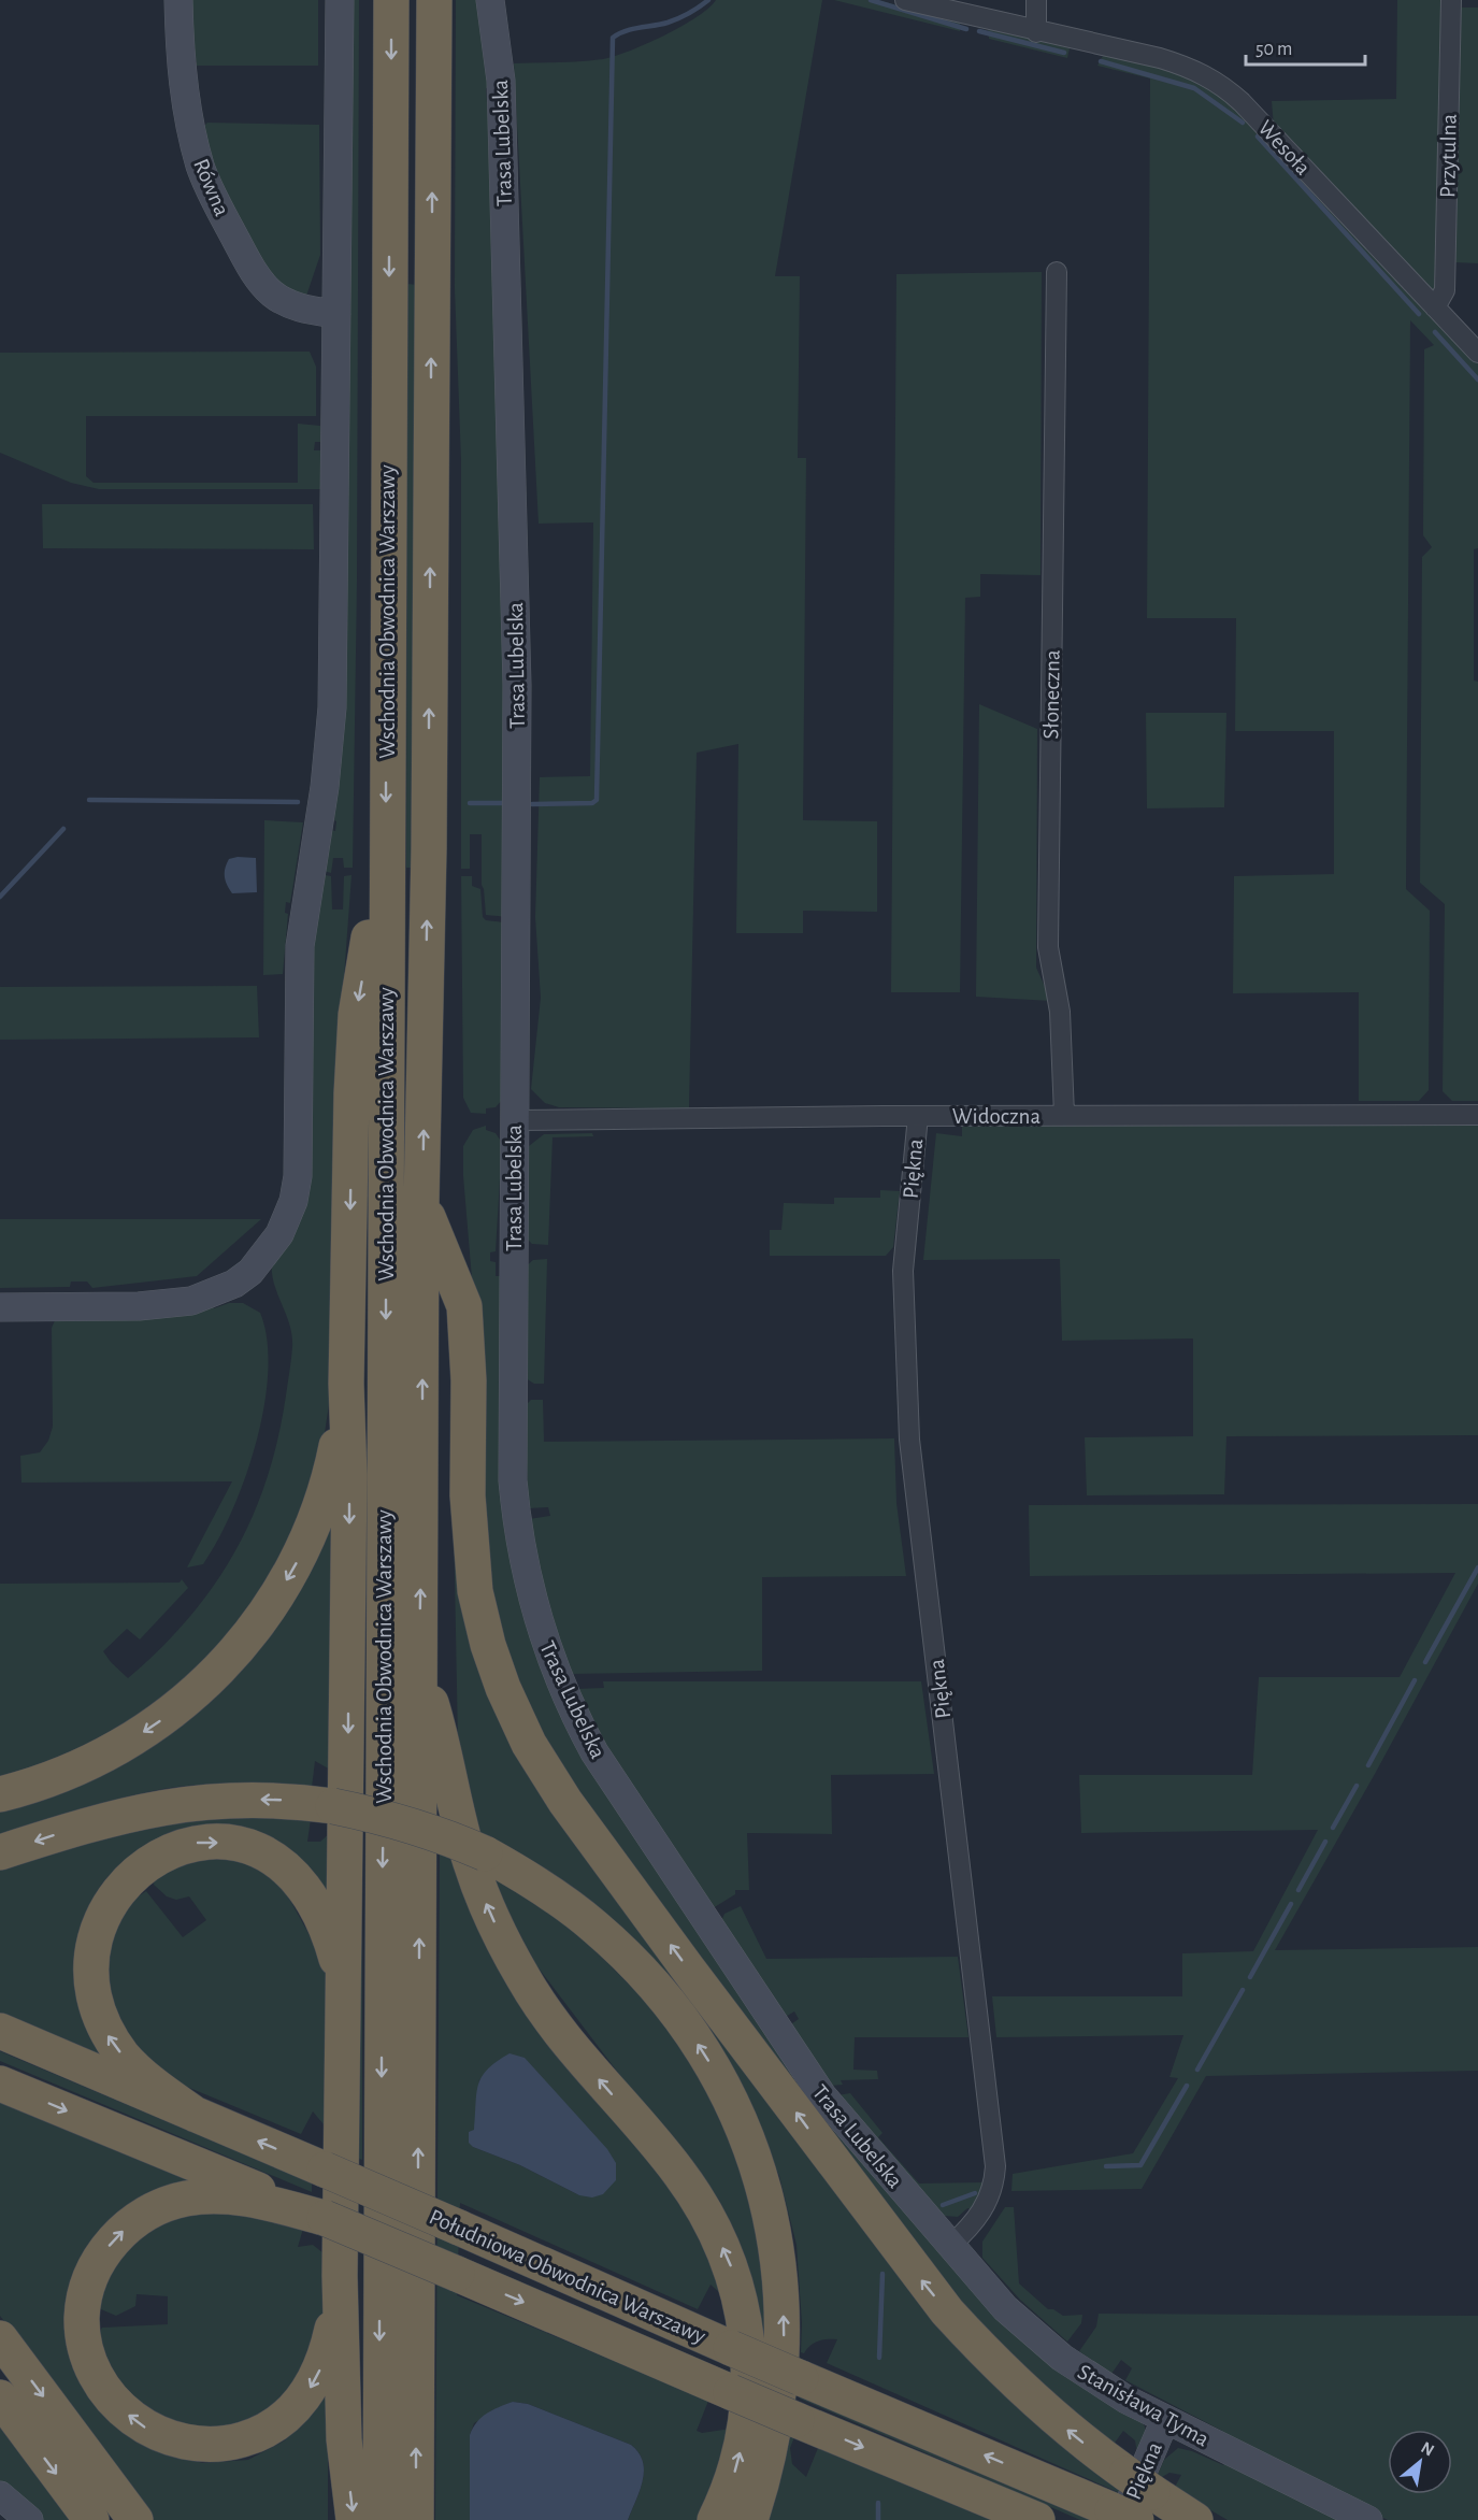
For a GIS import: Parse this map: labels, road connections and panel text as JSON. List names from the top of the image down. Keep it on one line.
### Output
{"streets":{"highway":["Wschodnia Obwodnica Warszawy","Południowa Obwodnica Warszawy"],"street":["Trasa Lubelska","Wesoła","Przytulna","Równa","Słoneczna","Widoczna","Piękna","Stanisława Tyma"]},"crossings":[["Trasa Lubelska","Widoczna"],["Trasa Lubelska","Piękna"],["Trasa Lubelska","Stanisława Tyma"],["Wesoła","Przytulna"],["Słoneczna","Widoczna"],["Widoczna","Piękna"],["Piękna","Południowa Obwodnica Warszawy"],["Piękna","Stanisława Tyma"]],"scale_bar":"50 m","north":"top right"}
